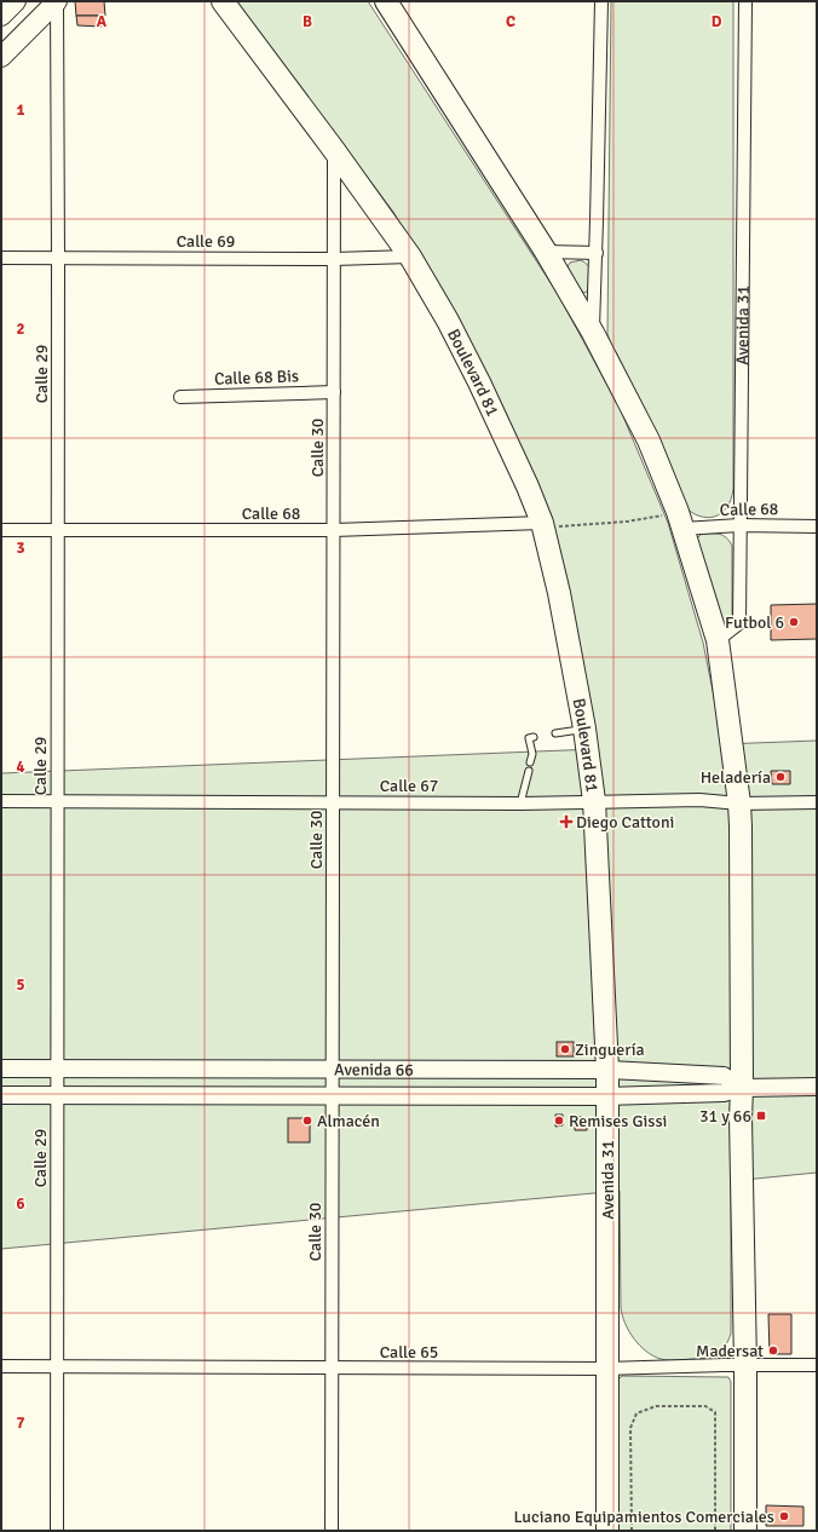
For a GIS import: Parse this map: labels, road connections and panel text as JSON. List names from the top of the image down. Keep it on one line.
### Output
{"streets":{"highway":["Avenida 31","Boulevard 81"],"main road":["Avenida 66"],"street":["Calle 69","Calle 29","Calle 68 Bis","Calle 30","Calle 68","Calle 67","Calle 65"]},"crossings":[["Calle 69","Boulevard 81"],["Calle 69","Calle 29"],["Calle 69","Calle 30"],["Avenida 31","Boulevard 81"],["Avenida 31","Calle 68"],["Avenida 31","Calle 67"],["Avenida 31","Avenida 66"],["Avenida 31","Calle 65"],["Boulevard 81","Calle 30"],["Boulevard 81","Calle 68"],["Boulevard 81","Calle 67"],["Calle 29","Calle 68"],["Calle 29","Calle 67"],["Calle 29","Avenida 66"],["Calle 29","Calle 65"],["Calle 68 Bis","Calle 30"],["Calle 30","Calle 68"],["Calle 30","Calle 67"],["Calle 30","Avenida 66"],["Calle 30","Calle 65"]],"places":{"other":["Futbol 6","Heladería","Zinguería","Almacén","Remises Gissi","Madersat","Luciano Equipamientos Comerciales"],"health":["Diego Cattoni"],"transit":["31 y 66"]},"grid":{"columns":["A","B","C","D"],"rows":["1","2","3","4","5","6","7"]}}
